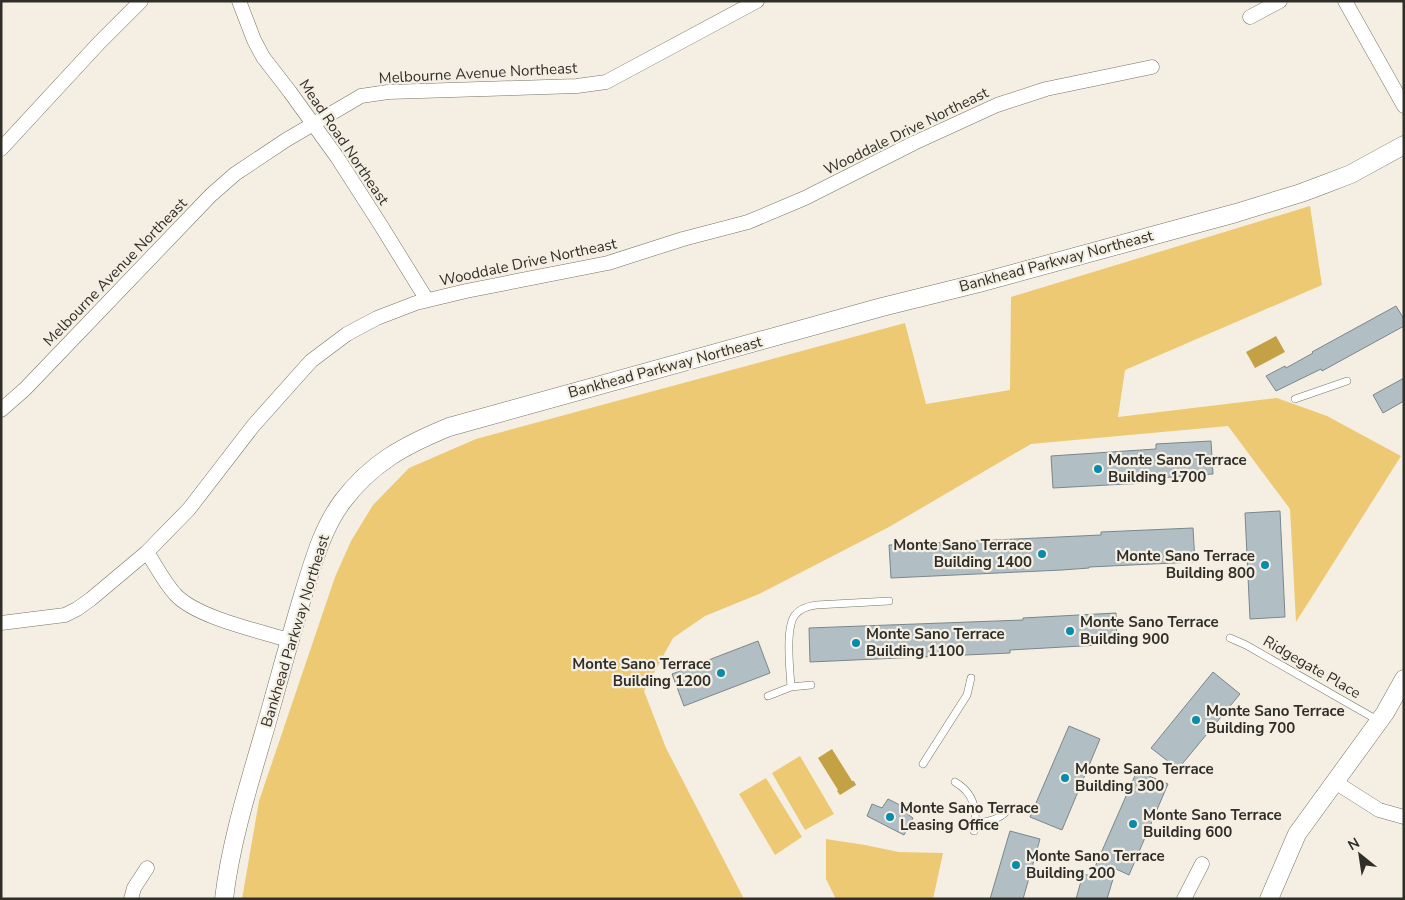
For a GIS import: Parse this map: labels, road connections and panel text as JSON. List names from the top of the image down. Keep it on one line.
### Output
{"streets":{"street":["Melbourne Avenue Northeast","Wooddale Drive Northeast","Mead Road Northeast","Bankhead Parkway Northeast"],"lane":["Ridgegate Place"]},"crossings":[["Melbourne Avenue Northeast","Mead Road Northeast"],["Wooddale Drive Northeast","Mead Road Northeast"]],"places":["Monte Sano Terrace Building 1700","Monte Sano Terrace Building 1400","Monte Sano Terrace Building 800","Monte Sano Terrace Building 900","Monte Sano Terrace Building 1100","Monte Sano Terrace Building 1200","Monte Sano Terrace Building 700","Monte Sano Terrace Building 300","Monte Sano Terrace Leasing Office","Monte Sano Terrace Building 600","Monte Sano Terrace Building 200"],"north":"top left"}
